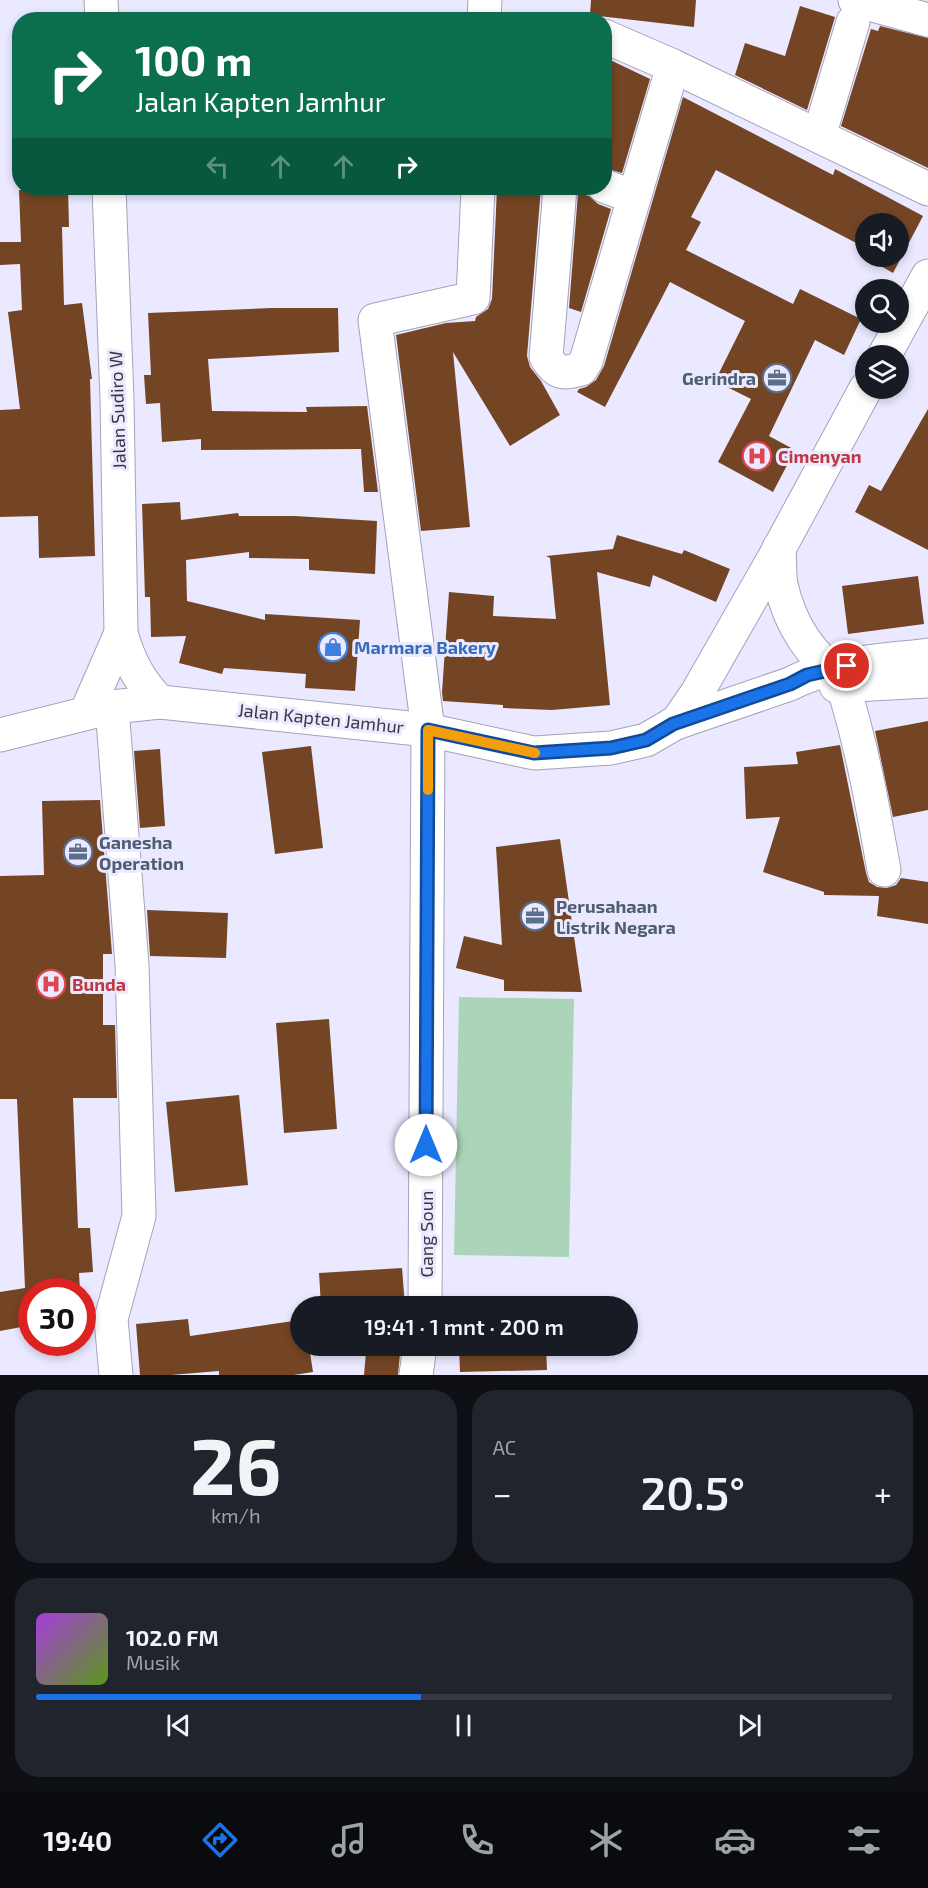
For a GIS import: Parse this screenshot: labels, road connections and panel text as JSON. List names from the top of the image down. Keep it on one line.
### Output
{"streets":{"street":["Jalan Sudiro W","Jalan Kapten Jamhur","Gang Soun"]},"crossings":[["Jalan Kapten Jamhur","Gang Soun"]],"places":{"office":["Gerindra","Ganesha Operation","Perusahaan Listrik Negara"],"hospital":["Cimenyan","Bunda"],"shop":["Marmara Bakery"]},"page":{"turn":["100 m","Jalan Kapten Jamhur"],"limit":"30","trip":"19:41 · 1 mnt · 200 m","tile":[["26","km/h"],"AC"],"heat":["−","20.5°","+"],"song":["102.0 FM","Musik"],"tabs":"19:40"}}
